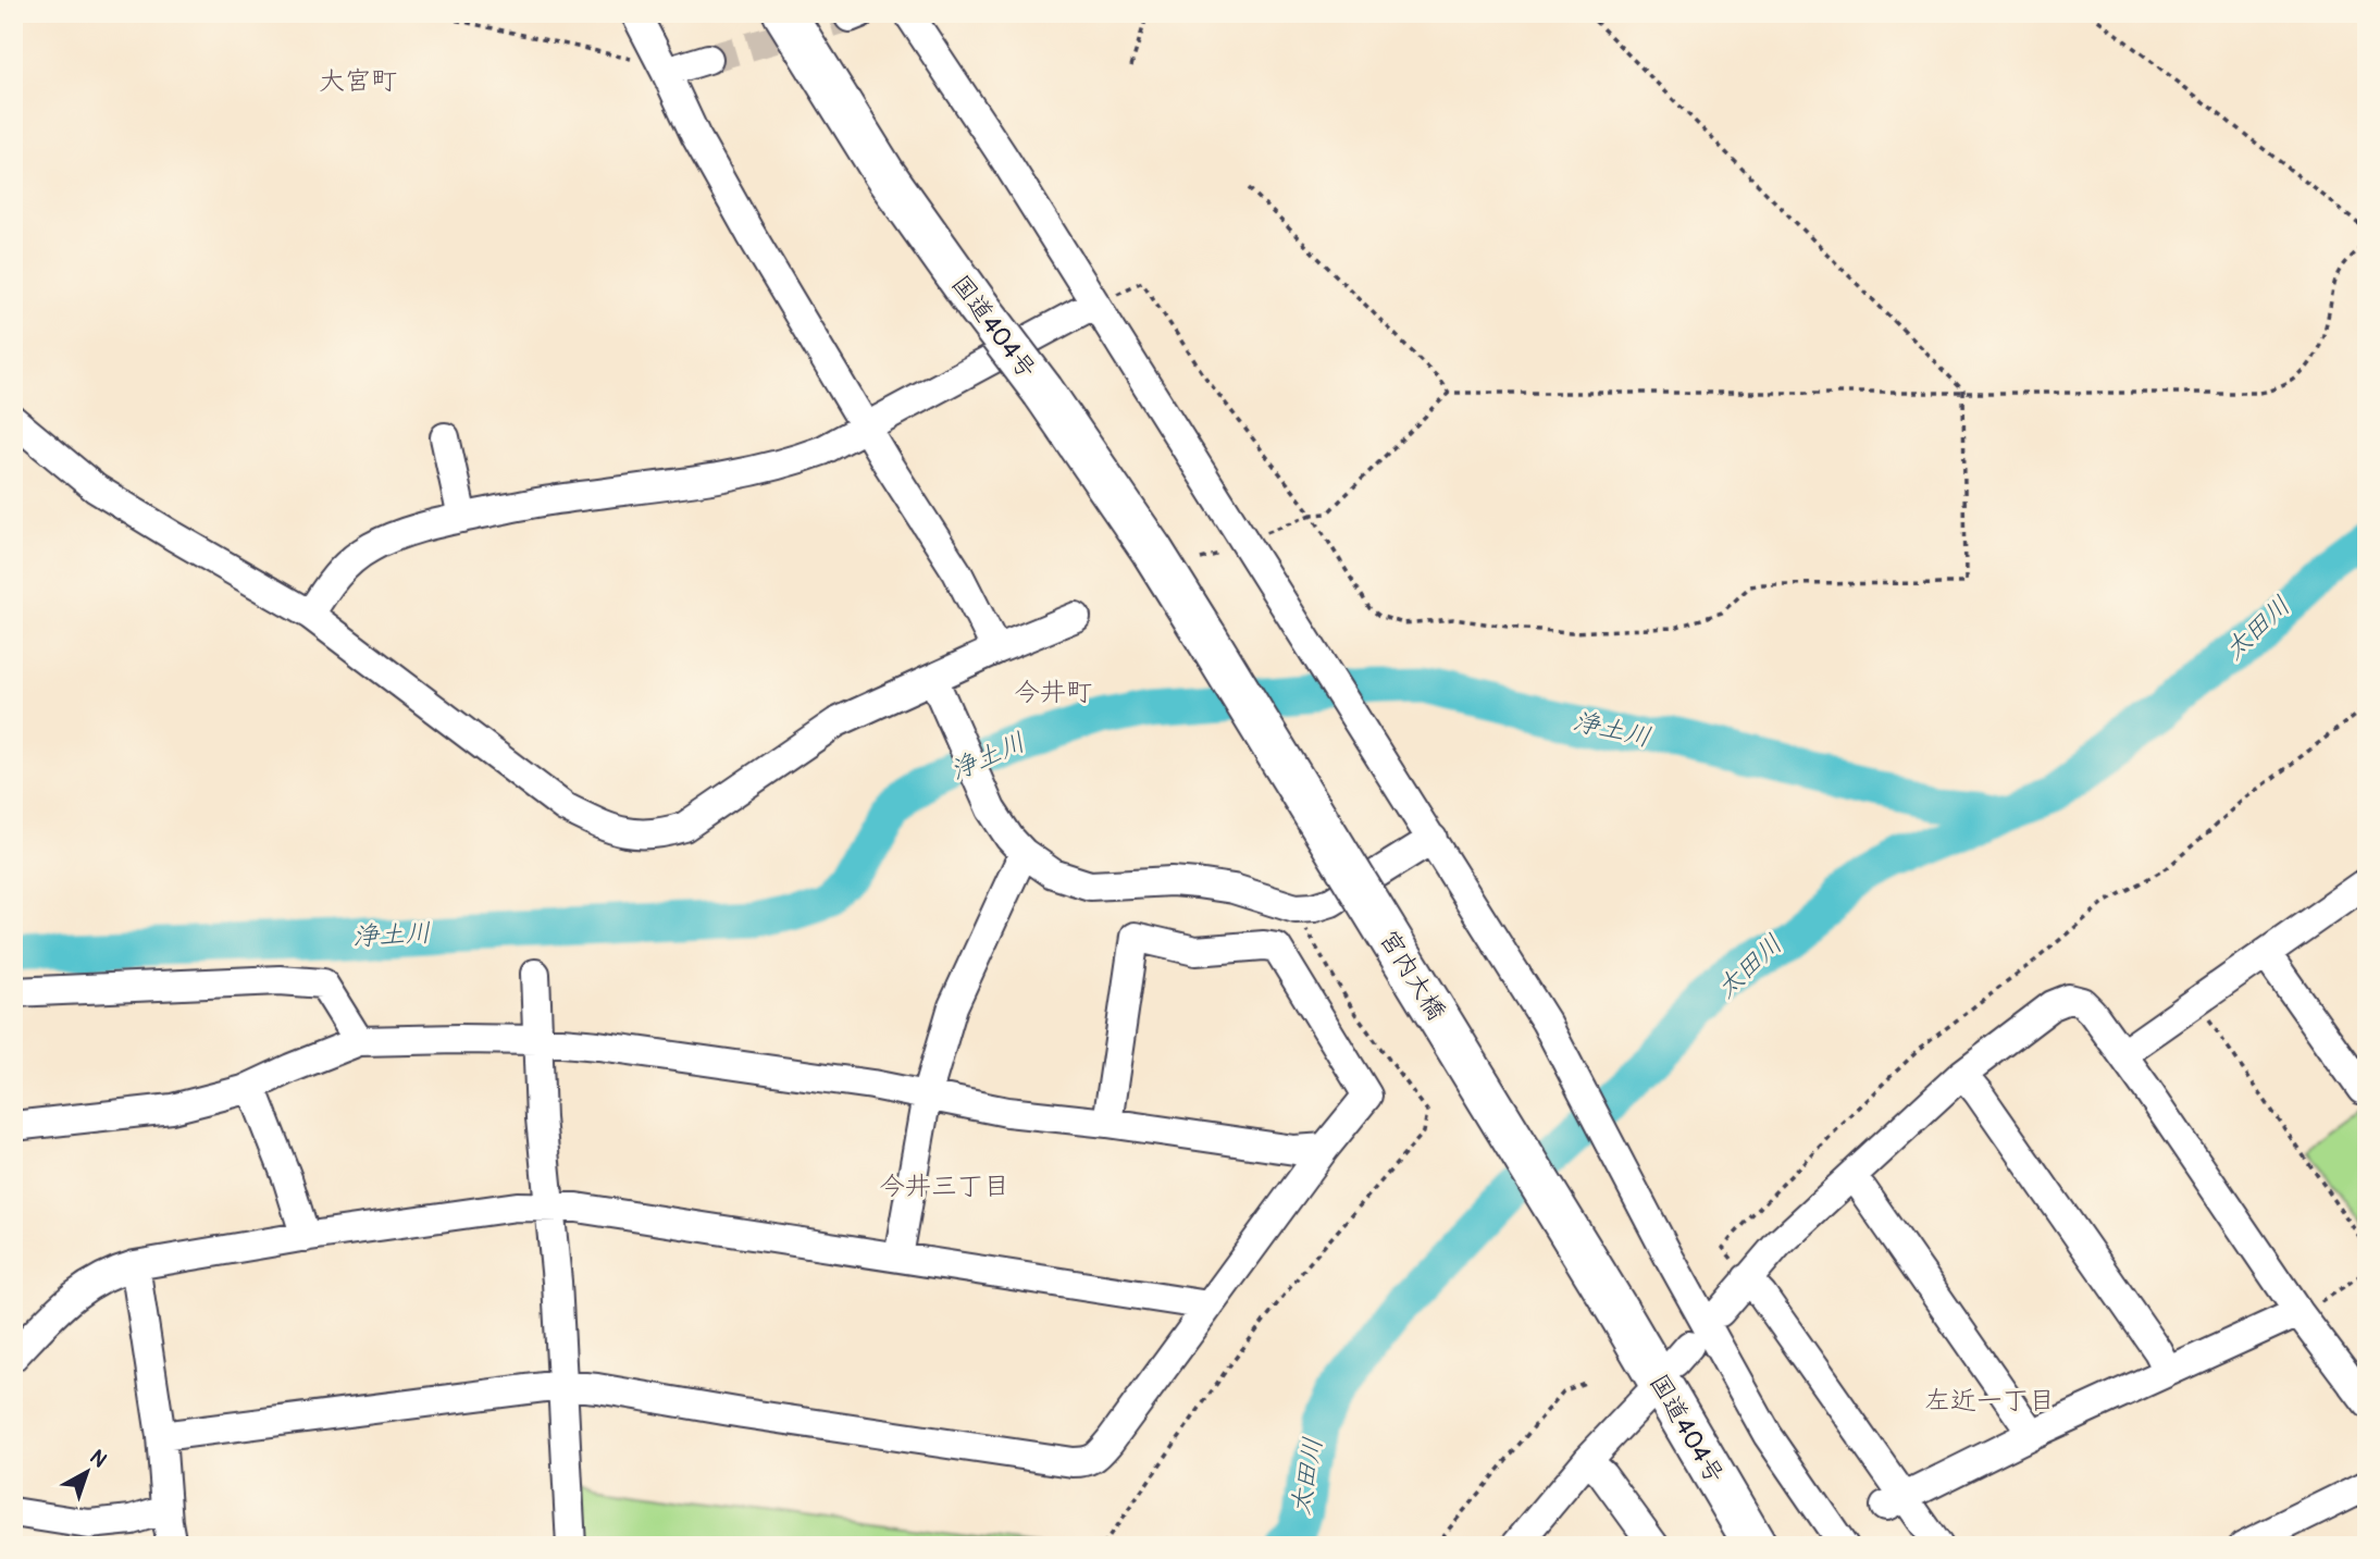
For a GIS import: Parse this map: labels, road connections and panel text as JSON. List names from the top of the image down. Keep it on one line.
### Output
{"streets":{"highway":["国道404号","宮内大橋"]},"crossings":[["国道404号","宮内大橋"]],"districts":["大宮町","今井町","今井三丁目","左近一丁目"],"water":["太田川","浄土川"],"north":"top right"}
